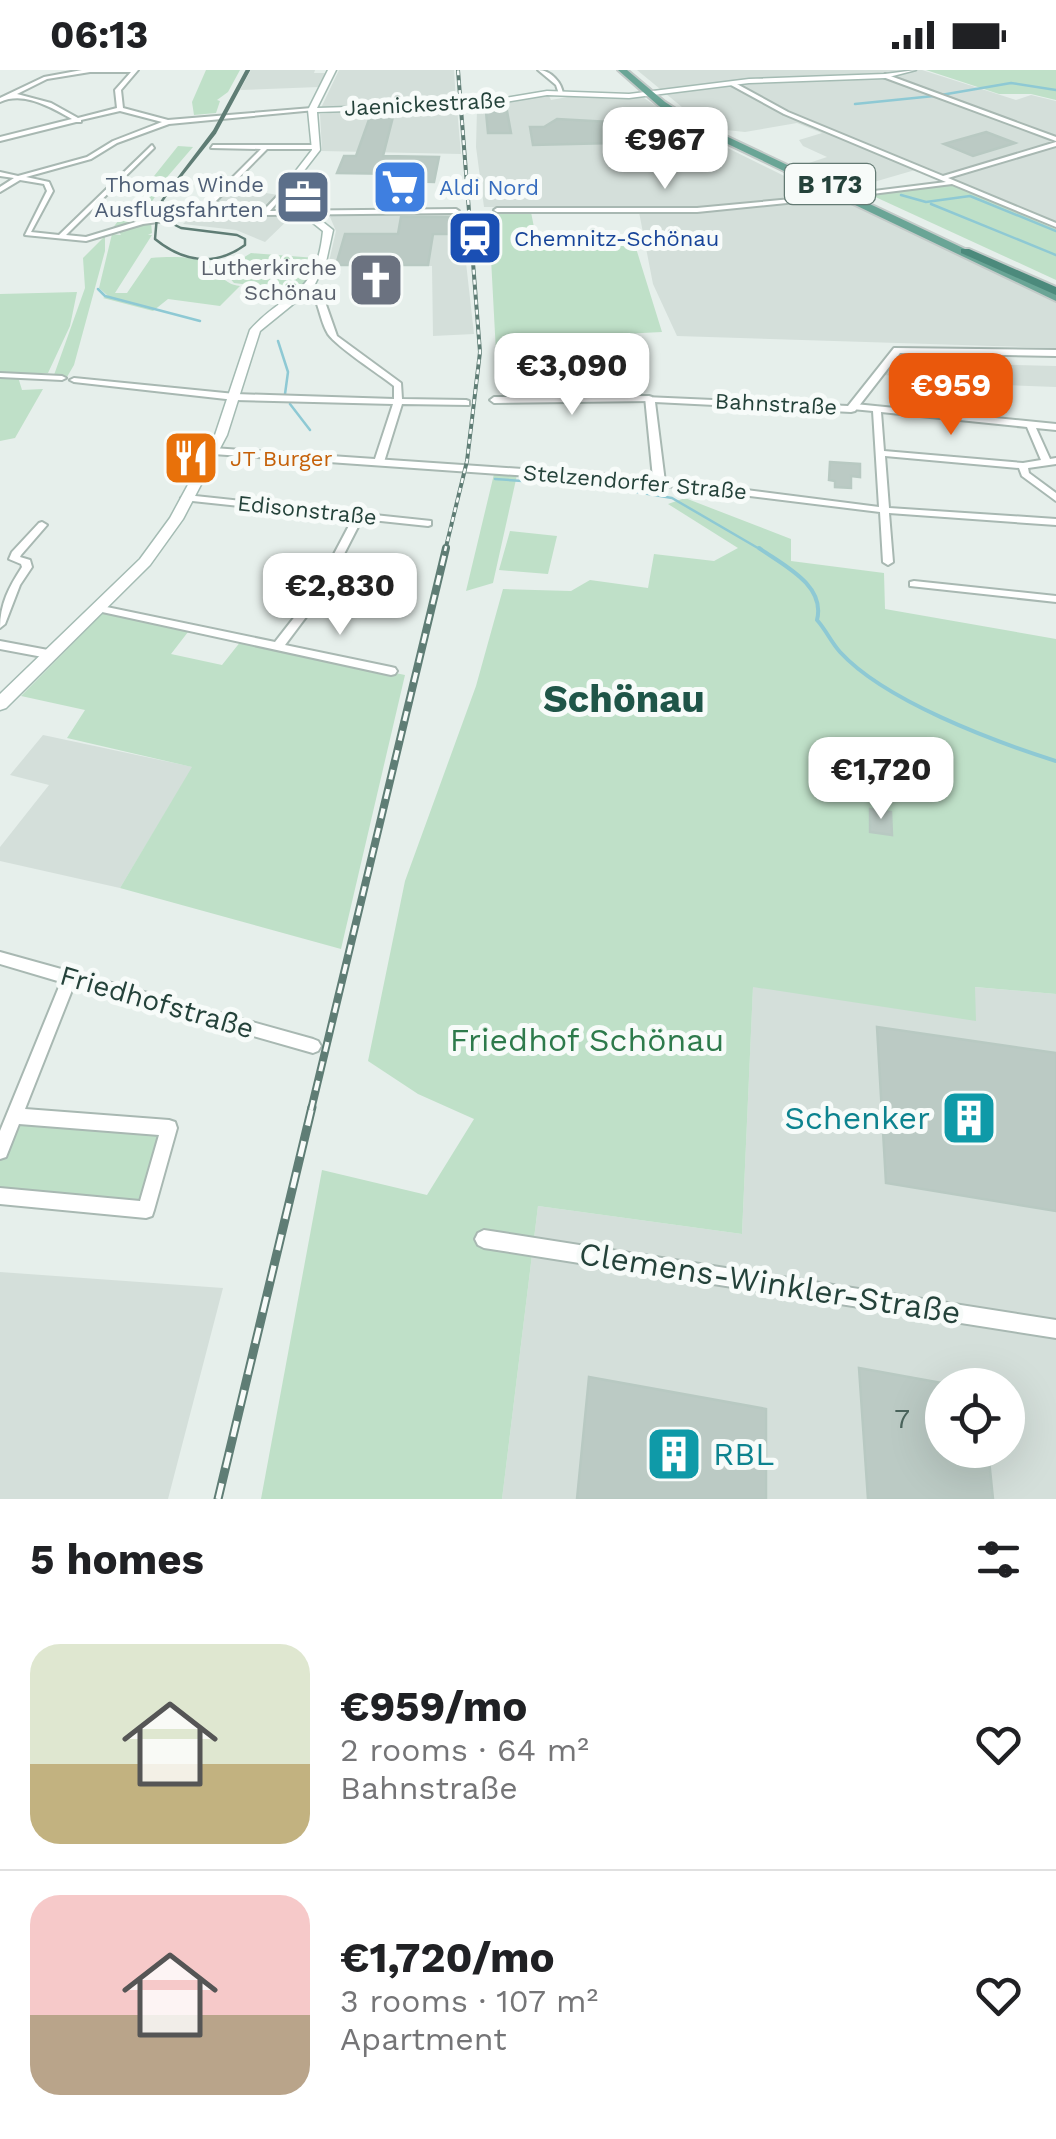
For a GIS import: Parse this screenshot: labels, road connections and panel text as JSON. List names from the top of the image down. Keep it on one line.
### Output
{"streets":{"highway":["B 173"],"main road":["Jaenickestraße"],"street":["Bahnstraße","Stelzendorfer Straße","Edisonstraße","Friedhofstraße","Clemens-Winkler-Straße"]},"crossings":[["Jaenickestraße","B 173"]],"districts":["Schönau"],"parks":["Friedhof Schönau"],"places":{"supermarket":["Aldi Nord"],"office":["Thomas Winde Ausflugsfahrten"],"station":["Chemnitz-Schönau"],"church":["Lutherkirche Schönau"],"restaurant":["JT Burger"],"building":["Schenker","RBL"]},"house_numbers":["7"],"page":{"status":"06:13","price":["€967","€3,090","€959","€2,830","€1,720"],"heading":"5 homes","list":[{"name":"€959/mo","note":"2 rooms · 64 m² · Bahnstraße"},{"name":"€1,720/mo","note":"3 rooms · 107 m² · Apartment"}]}}
